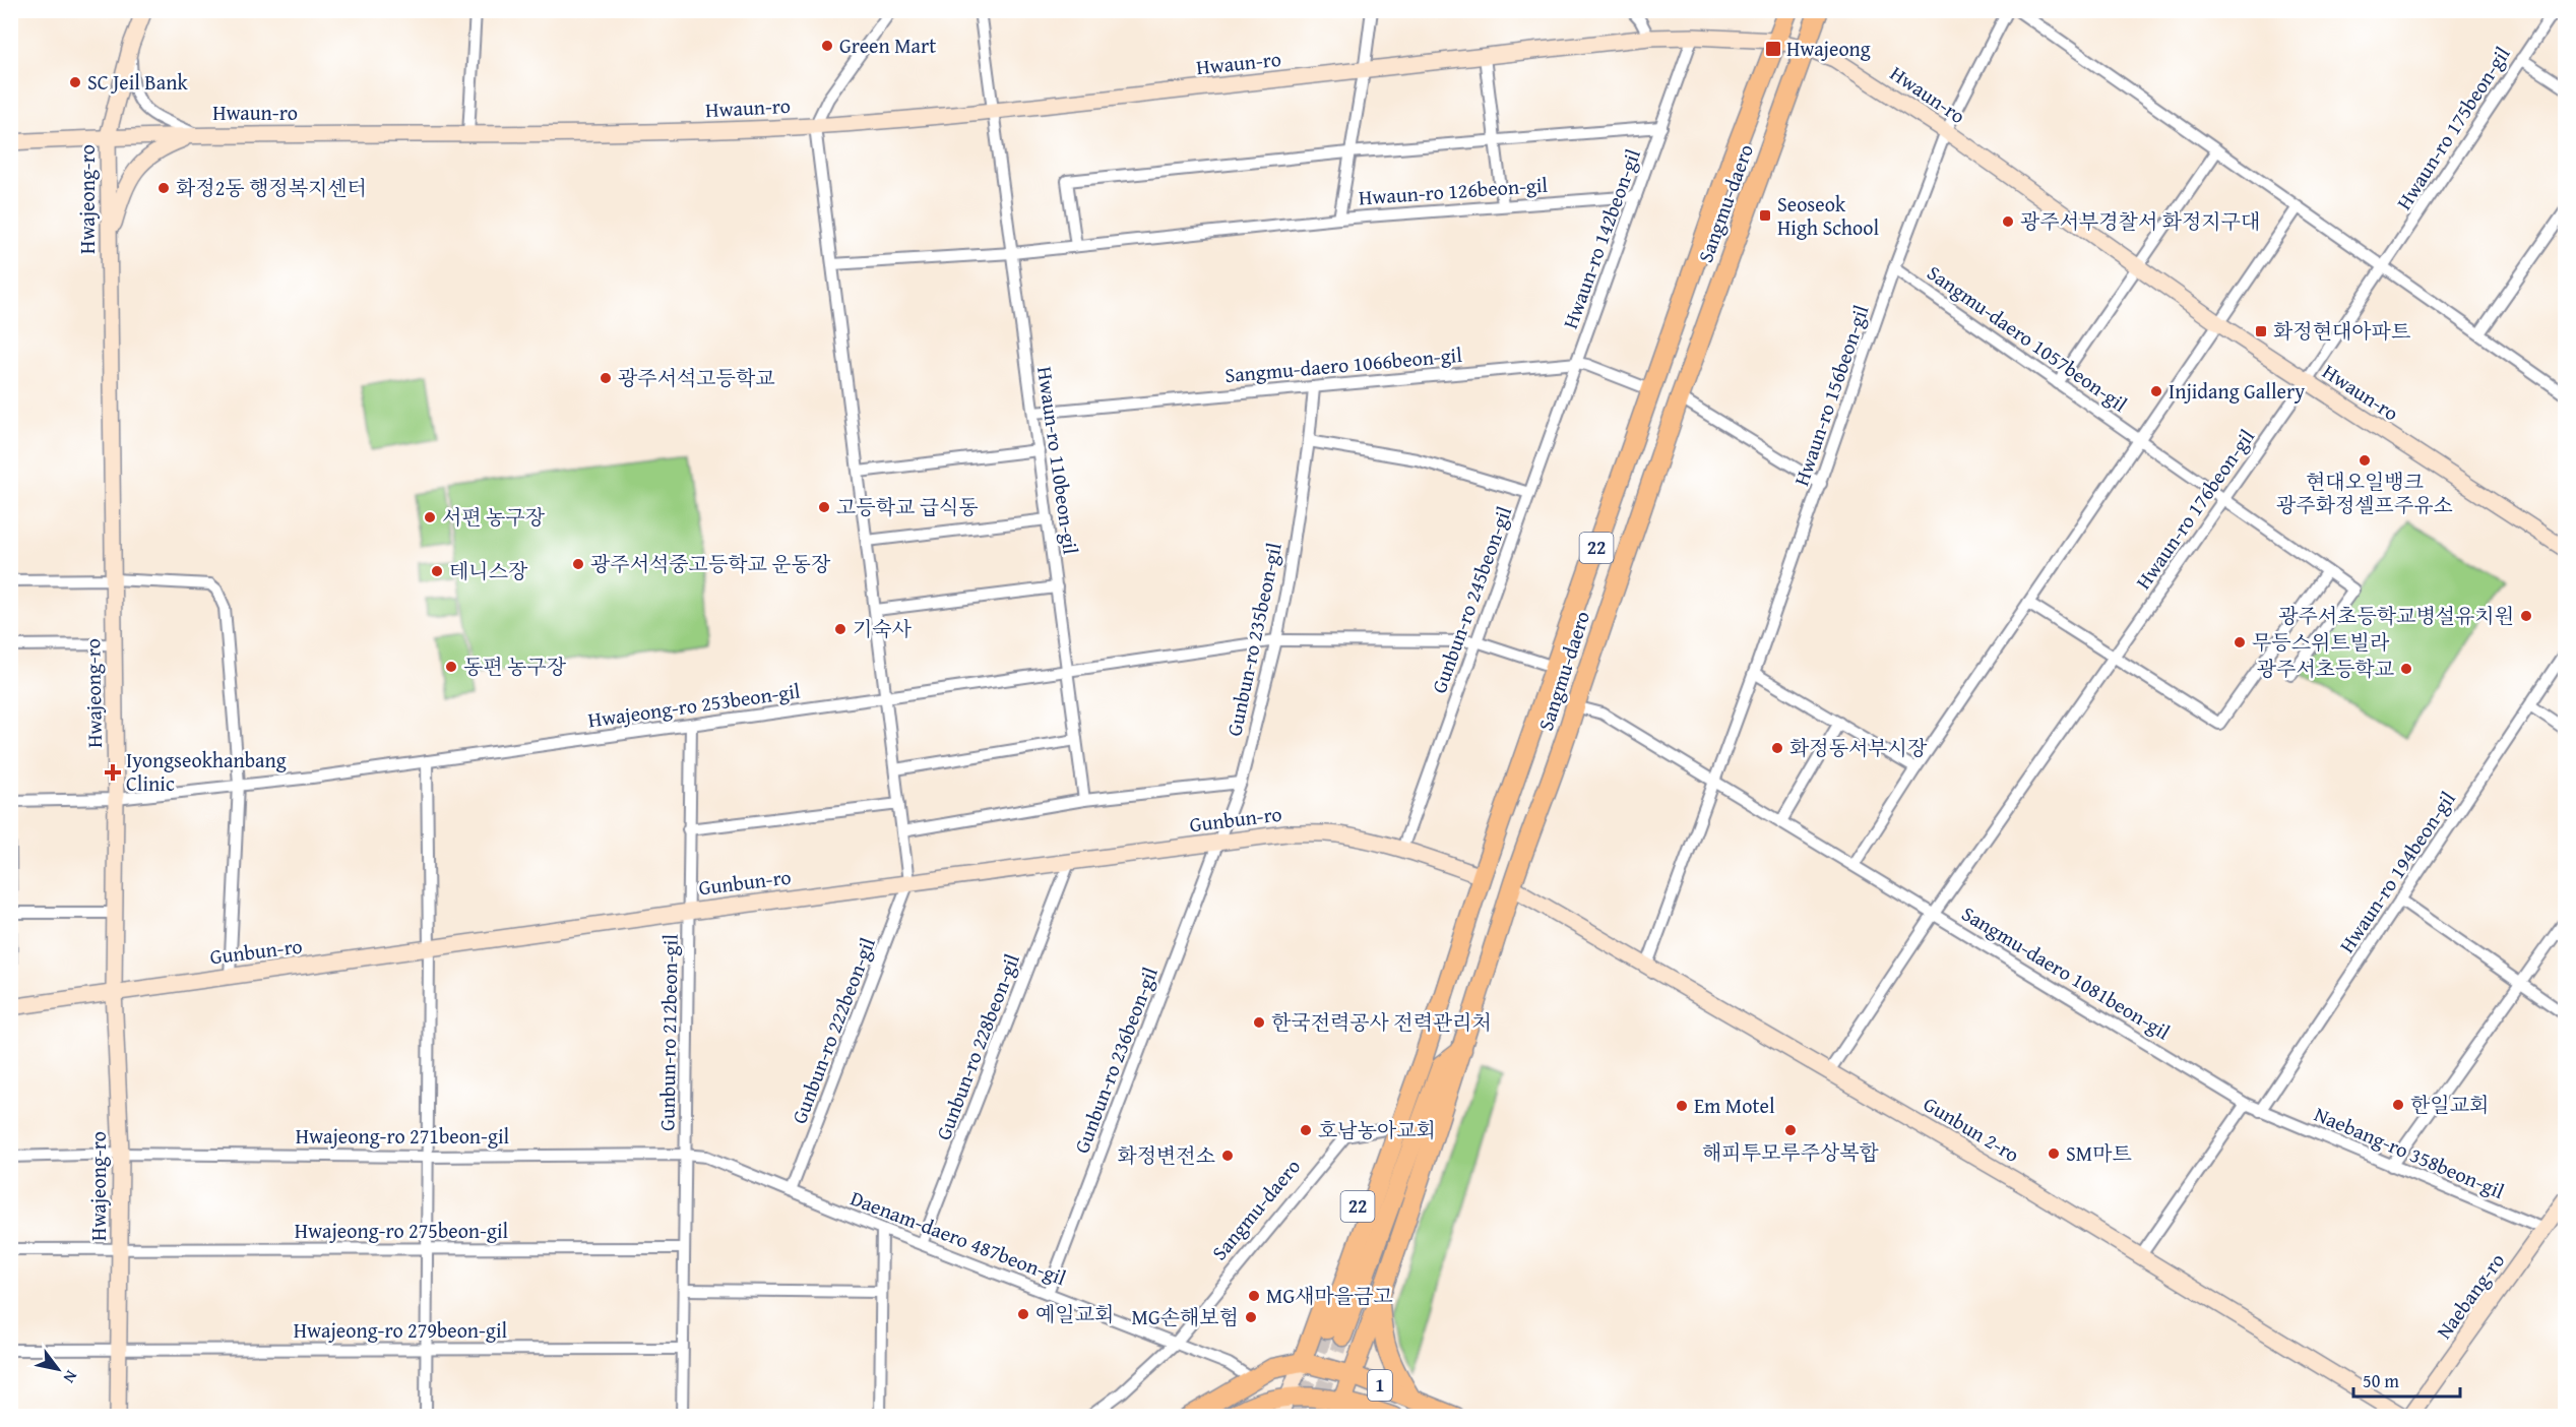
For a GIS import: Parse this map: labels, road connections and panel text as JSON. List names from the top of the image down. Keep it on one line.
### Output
{"streets":{"main road":["Sangmu-daero","22","1"],"street":["Hwaun-ro","Hwaun-ro 175beon-gil","Hwaun-ro 126beon-gil","Hwajeong-ro","Hwaun-ro 142beon-gil","Sangmu-daero 1057beon-gil","Sangmu-daero 1066beon-gil","Hwaun-ro 156beon-gil","Hwaun-ro 110beon-gil","Hwaun-ro 176beon-gil","Gunbun-ro 245beon-gil","Gunbun-ro 235beon-gil","Hwajeong-ro 253beon-gil","Gunbun-ro","Hwaun-ro 194beon-gil","Sangmu-daero 1081beon-gil","Gunbun-ro 222beon-gil","Gunbun-ro 212beon-gil","Gunbun-ro 228beon-gil","Gunbun-ro 236beon-gil","Gunbun 2-ro","Hwajeong-ro 271beon-gil","Naebang-ro 358beon-gil","Hwajeong-ro 275beon-gil","Daenam-daero 487beon-gil","Naebang-ro","Hwajeong-ro 279beon-gil"]},"crossings":[["Hwaun-ro","Hwaun-ro 175beon-gil"],["Hwaun-ro","Hwaun-ro 126beon-gil"],["Hwaun-ro","Hwajeong-ro"],["Hwaun-ro","Sangmu-daero"],["Hwaun-ro","Hwaun-ro 142beon-gil"],["Hwaun-ro","Hwaun-ro 156beon-gil"],["Hwaun-ro","Hwaun-ro 110beon-gil"],["Hwaun-ro","Hwaun-ro 176beon-gil"],["Hwaun-ro 175beon-gil","Hwaun-ro 176beon-gil"],["Hwaun-ro 126beon-gil","Hwaun-ro 142beon-gil"],["Hwajeong-ro","Hwajeong-ro 253beon-gil"],["Hwajeong-ro","Gunbun-ro"],["Hwajeong-ro","Hwajeong-ro 271beon-gil"],["Hwajeong-ro","Hwajeong-ro 275beon-gil"],["Hwajeong-ro","Hwajeong-ro 279beon-gil"],["Sangmu-daero","Sangmu-daero 1066beon-gil"],["Sangmu-daero","22"],["Sangmu-daero","Hwajeong-ro 253beon-gil"],["Sangmu-daero","Gunbun-ro"],["Sangmu-daero","Sangmu-daero 1081beon-gil"],["Sangmu-daero","Gunbun 2-ro"],["Sangmu-daero","Daenam-daero 487beon-gil"],["Hwaun-ro 142beon-gil","Sangmu-daero 1066beon-gil"],["Hwaun-ro 142beon-gil","Gunbun-ro 245beon-gil"],["Sangmu-daero 1057beon-gil","Hwaun-ro 156beon-gil"],["Sangmu-daero 1057beon-gil","Hwaun-ro 176beon-gil"],["Sangmu-daero 1066beon-gil","Hwaun-ro 110beon-gil"],["Sangmu-daero 1066beon-gil","Gunbun-ro 245beon-gil"],["Sangmu-daero 1066beon-gil","Gunbun-ro 235beon-gil"],["Hwaun-ro 156beon-gil","Sangmu-daero 1081beon-gil"],["Hwaun-ro 156beon-gil","Gunbun 2-ro"],["Hwaun-ro 110beon-gil","Hwajeong-ro 253beon-gil"],["Hwaun-ro 176beon-gil","Sangmu-daero 1081beon-gil"],["Hwaun-ro 176beon-gil","Gunbun 2-ro"],["22","1"],["Gunbun-ro 245beon-gil","Hwajeong-ro 253beon-gil"],["Gunbun-ro 245beon-gil","Gunbun-ro"],["Gunbun-ro 235beon-gil","Hwajeong-ro 253beon-gil"],["Gunbun-ro 235beon-gil","Gunbun-ro"],["Gunbun-ro 235beon-gil","Gunbun-ro 236beon-gil"],["Hwajeong-ro 253beon-gil","Gunbun-ro 212beon-gil"],["Gunbun-ro","Gunbun-ro 222beon-gil"],["Gunbun-ro","Gunbun-ro 212beon-gil"],["Gunbun-ro","Gunbun-ro 228beon-gil"],["Gunbun-ro","Gunbun-ro 236beon-gil"],["Hwaun-ro 194beon-gil","Sangmu-daero 1081beon-gil"],["Hwaun-ro 194beon-gil","Naebang-ro 358beon-gil"],["Sangmu-daero 1081beon-gil","Naebang-ro 358beon-gil"],["Gunbun-ro 222beon-gil","Daenam-daero 487beon-gil"],["Gunbun-ro 212beon-gil","Hwajeong-ro 271beon-gil"],["Gunbun-ro 212beon-gil","Hwajeong-ro 275beon-gil"],["Gunbun-ro 212beon-gil","Daenam-daero 487beon-gil"],["Gunbun-ro 212beon-gil","Hwajeong-ro 279beon-gil"],["Gunbun-ro 228beon-gil","Daenam-daero 487beon-gil"],["Gunbun-ro 236beon-gil","Daenam-daero 487beon-gil"],["Gunbun 2-ro","Naebang-ro"],["Hwajeong-ro 271beon-gil","Daenam-daero 487beon-gil"],["Naebang-ro 358beon-gil","Naebang-ro"],["Daenam-daero 487beon-gil","1"]],"places":{"other":["Green Mart","SC Jeil Bank","화정2동 행정복지센터","광주서부경찰서 화정지구대","광주서석고등학교","Injidang Gallery","현대오일뱅크 광주화정셀프주유소","고등학교 급식동","서편 농구장","광주서석중고등학교 운동장","테니스장","광주서초등학교병설유치원","기숙사","무등스위트빌라","동편 농구장","광주서초등학교","화정동서부시장","한국전력공사 전력관리처","한일교회","Em Motel","호남농아교회","해피투모루주상복합","SM마트","화정변전소","MG새마을금고","예일교회","MG손해보험"],"transit":["Hwajeong","Seoseok High School","화정현대아파트"],"health":["Iyongseokhanbang Clinic"]},"scale_bar":"50 m","north":"bottom right"}
